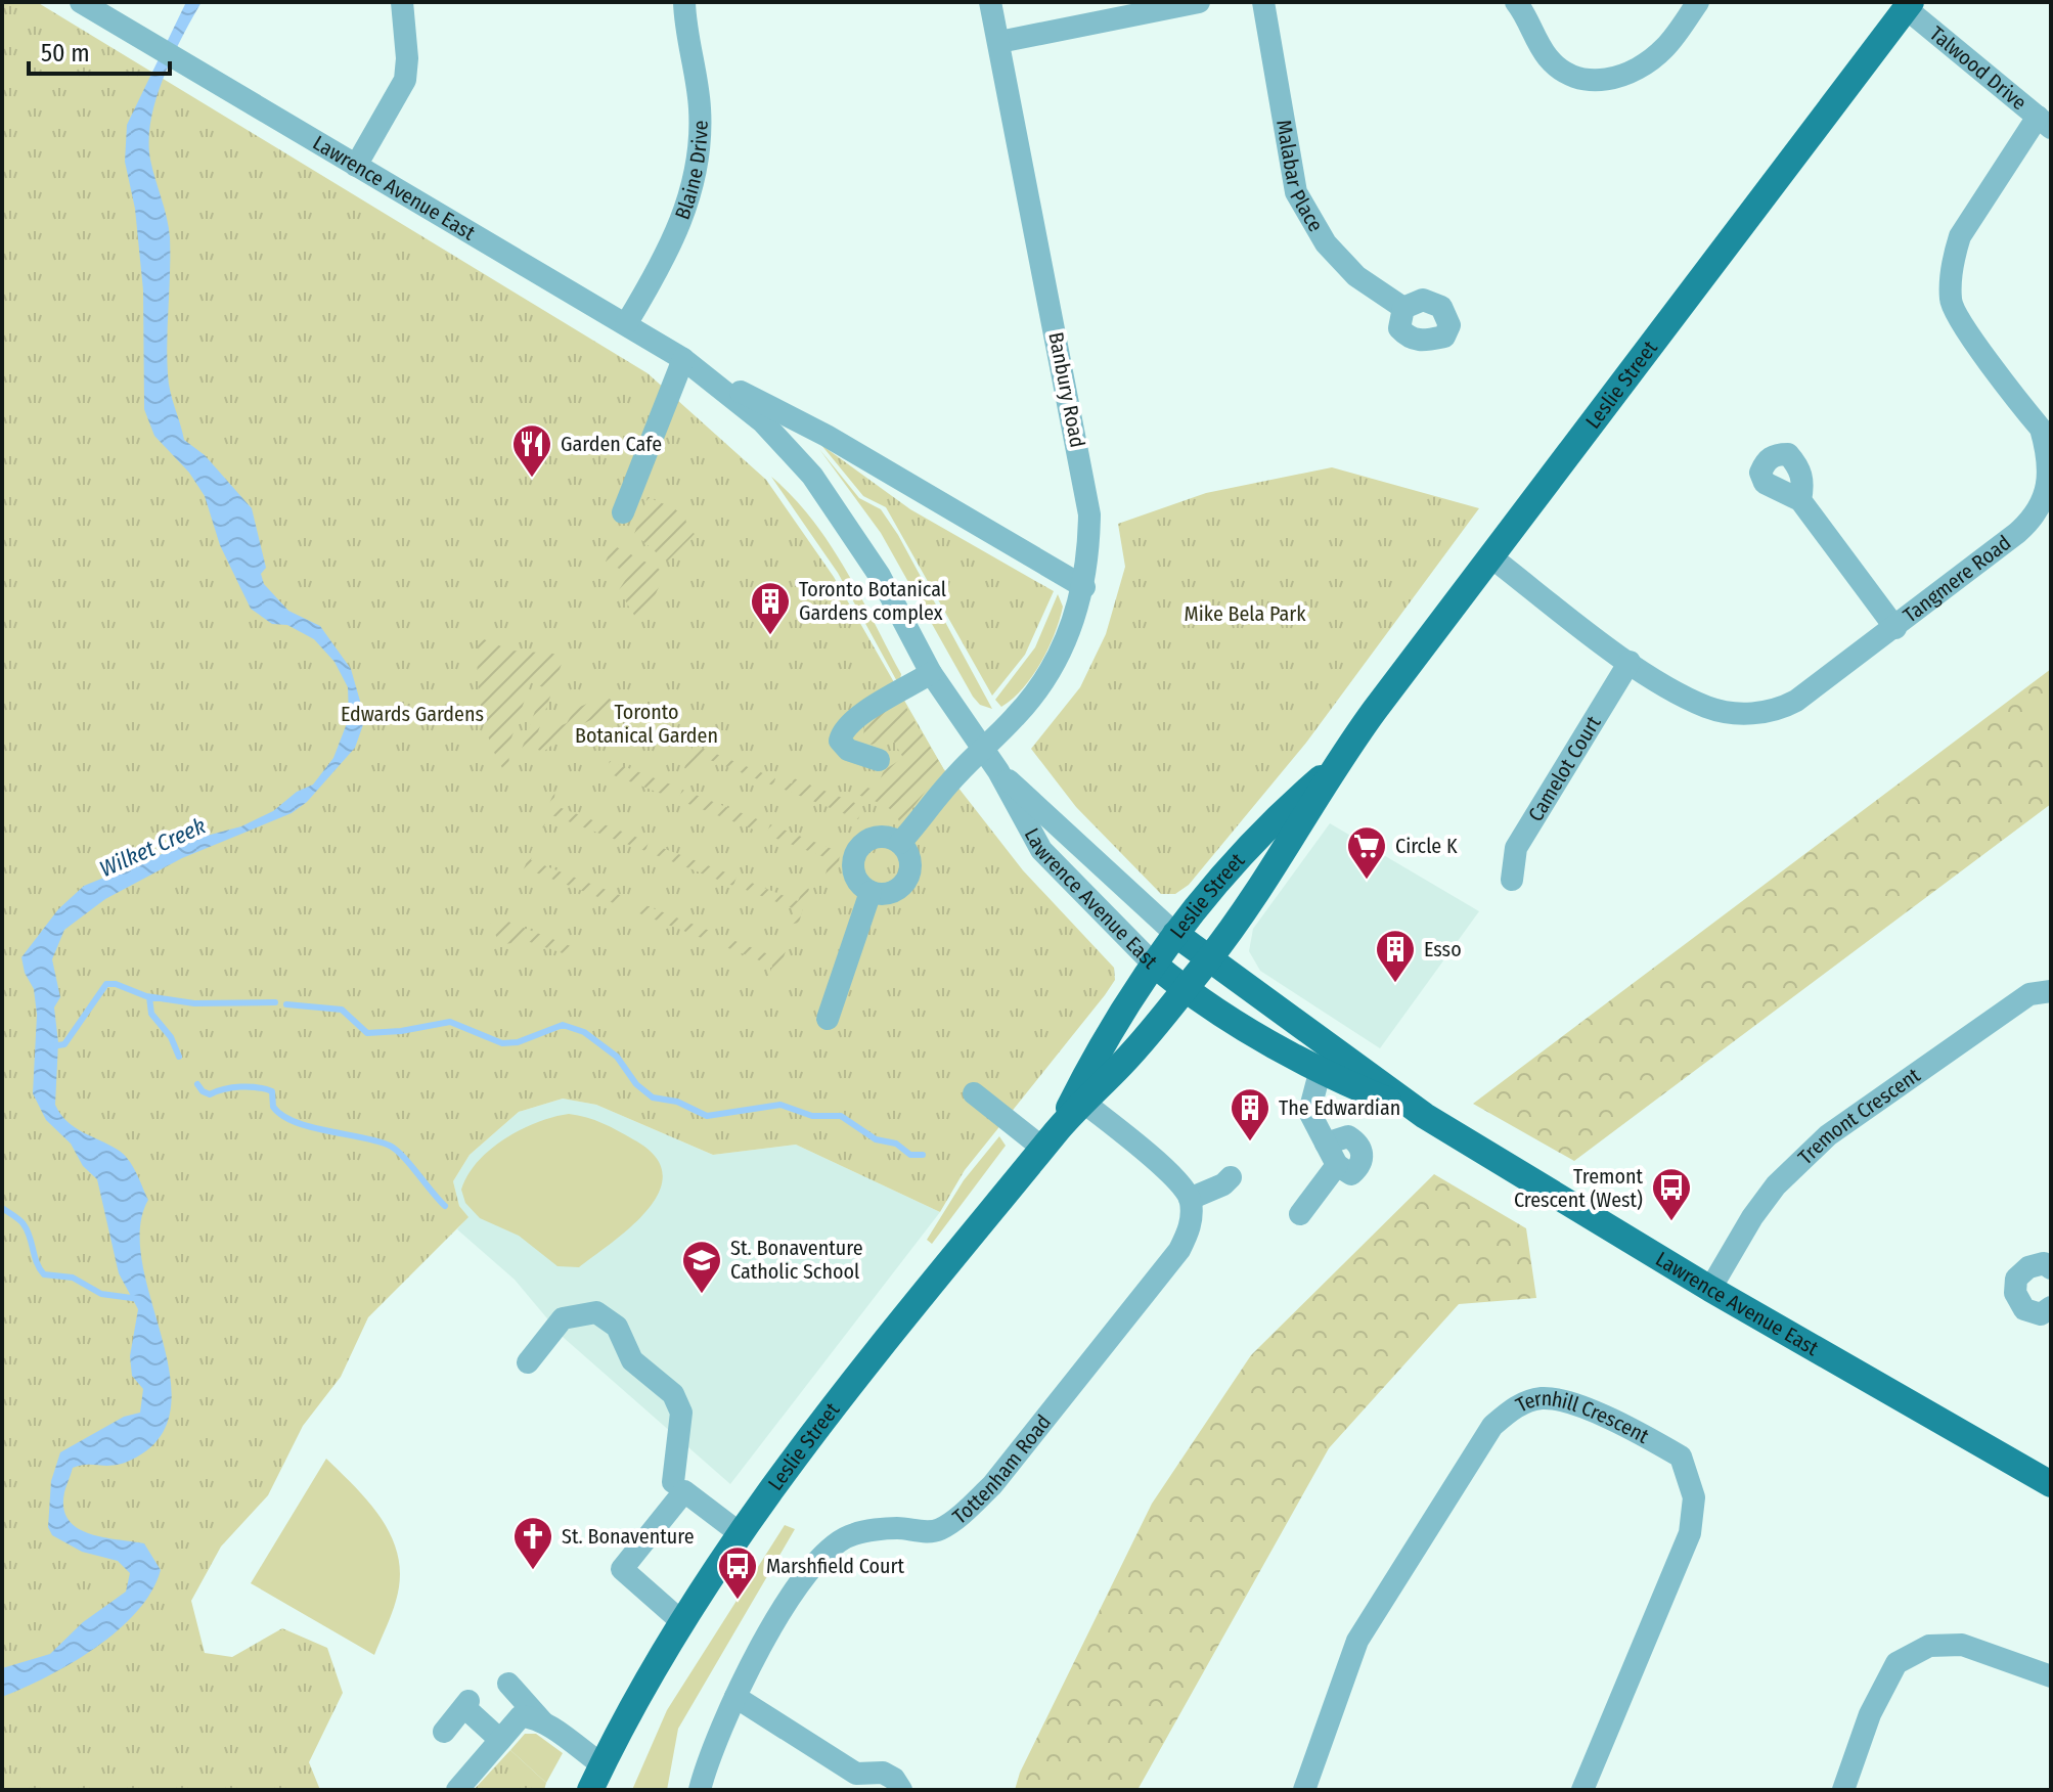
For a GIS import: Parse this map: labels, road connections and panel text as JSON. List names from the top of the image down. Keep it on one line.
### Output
{"streets":{"main road":["Lawrence Avenue East","Leslie Street"],"street":["Talwood Drive","Blaine Drive","Malabar Place","Banbury Road","Tangmere Road","Camelot Court","Tremont Crescent","Ternhill Crescent","Tottenham Road"]},"crossings":[["Talwood Drive","Leslie Street"],["Talwood Drive","Tangmere Road"],["Blaine Drive","Lawrence Avenue East"],["Lawrence Avenue East","Leslie Street"],["Lawrence Avenue East","Banbury Road"],["Lawrence Avenue East","Tremont Crescent"],["Leslie Street","Tangmere Road"],["Tangmere Road","Camelot Court"]],"water":["Wilket Creek"],"parks":["Mike Bela Park","Toronto Botanical Garden","Edwards Gardens"],"places":{"restaurant":["Garden Cafe"],"building":["Toronto Botanical Gardens complex","Esso","The Edwardian"],"supermarket":["Circle K"],"bus stop":["Tremont Crescent (West)","Marshfield Court"],"school or university":["St. Bonaventure Catholic School"],"church":["St. Bonaventure"]},"scale_bar":"50 m"}
